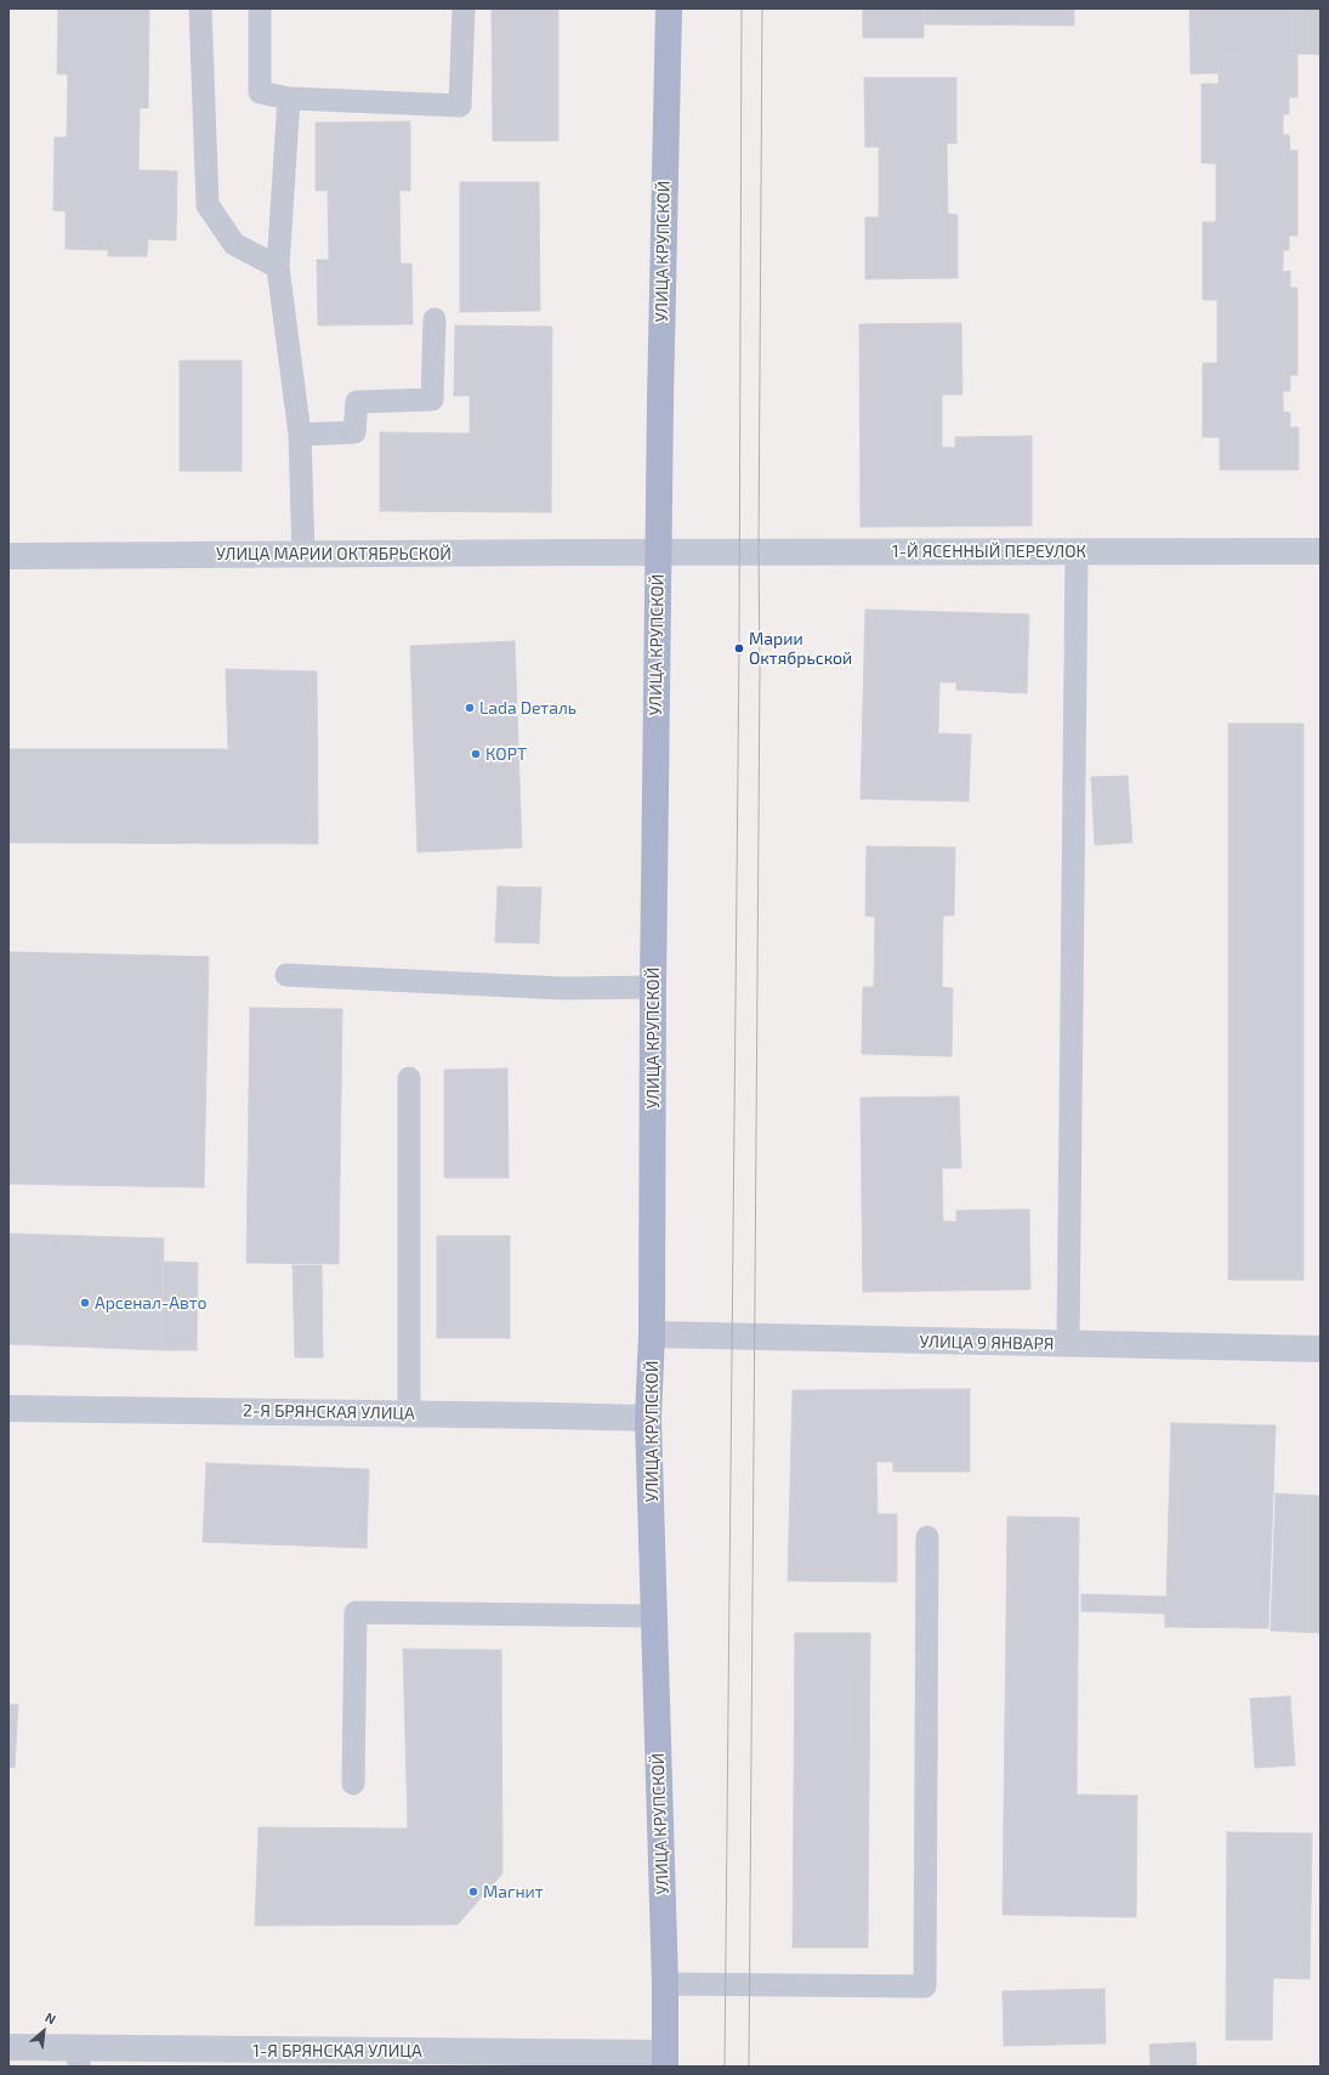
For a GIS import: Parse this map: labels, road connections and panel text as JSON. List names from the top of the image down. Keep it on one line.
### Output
{"streets":{"main road":["УЛИЦА КРУПСКОЙ"],"street":["1-Й ЯСЕННЫЙ ПЕРЕУЛОК","УЛИЦА МАРИИ ОКТЯБРЬСКОЙ","УЛИЦА 9 ЯНВАРЯ","2-Я БРЯНСКАЯ УЛИЦА","1-Я БРЯНСКАЯ УЛИЦА"]},"crossings":[["УЛИЦА КРУПСКОЙ","1-Й ЯСЕННЫЙ ПЕРЕУЛОК"],["УЛИЦА КРУПСКОЙ","УЛИЦА МАРИИ ОКТЯБРЬСКОЙ"],["УЛИЦА КРУПСКОЙ","УЛИЦА 9 ЯНВАРЯ"],["УЛИЦА КРУПСКОЙ","2-Я БРЯНСКАЯ УЛИЦА"],["УЛИЦА КРУПСКОЙ","1-Я БРЯНСКАЯ УЛИЦА"],["1-Й ЯСЕННЫЙ ПЕРЕУЛОК","УЛИЦА МАРИИ ОКТЯБРЬСКОЙ"]],"places":["Марии Октябрьской","Lada Dеталь","КОРТ","Арсенал-Авто","Магнит"],"north":"top right"}
